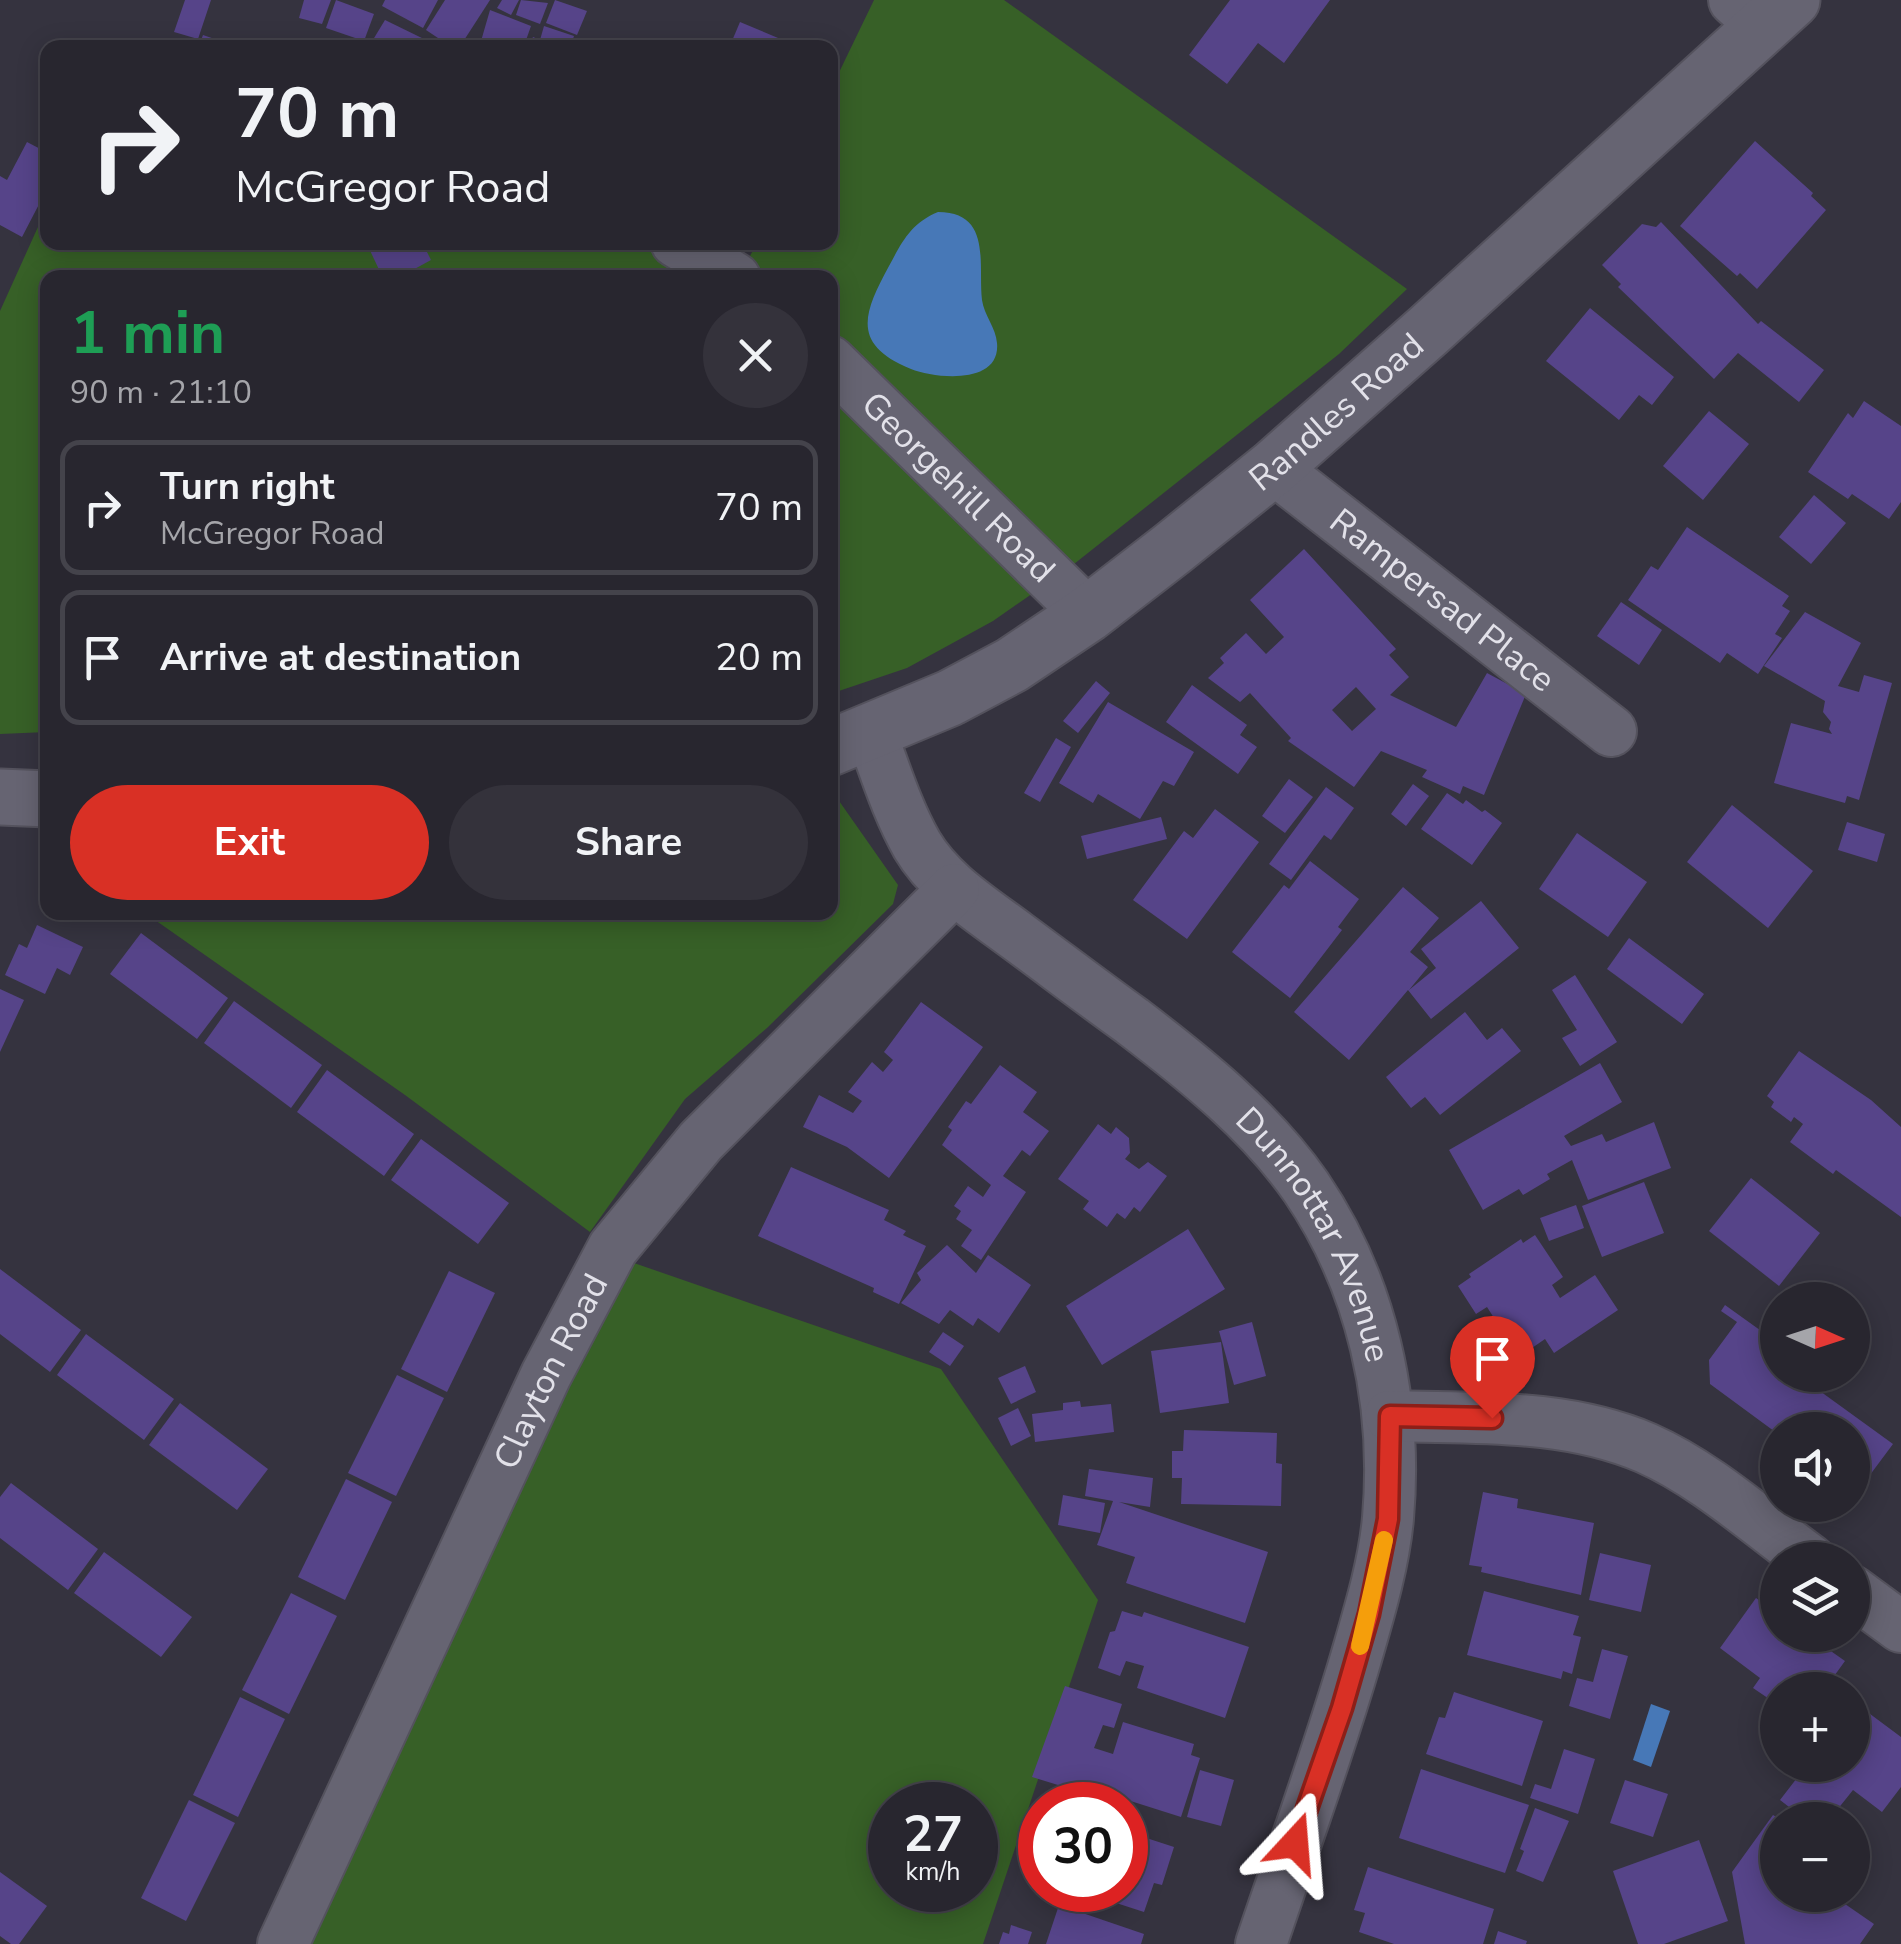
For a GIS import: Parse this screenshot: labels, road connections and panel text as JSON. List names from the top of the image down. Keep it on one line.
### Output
{"streets":{"street":["Randles Road","Georgehill Road","Rampersad Place","Dunnottar Avenue","Clayton Road"]},"crossings":[["Randles Road","Georgehill Road"],["Randles Road","Rampersad Place"],["Randles Road","Dunnottar Avenue"],["Dunnottar Avenue","Clayton Road"]],"north":"right","page":{"turn":["70 m","McGregor Road"],"heading":["1 min","90 m · 21:10"],"list":[{"name":"Turn right","note":"McGregor Road","value":"70 m"},{"name":"Arrive at destination","value":"20 m"}],"buttons":["Exit","Share"],"map_buttons":["+","−"],"speed":"27 km/h","limit":"30"}}
